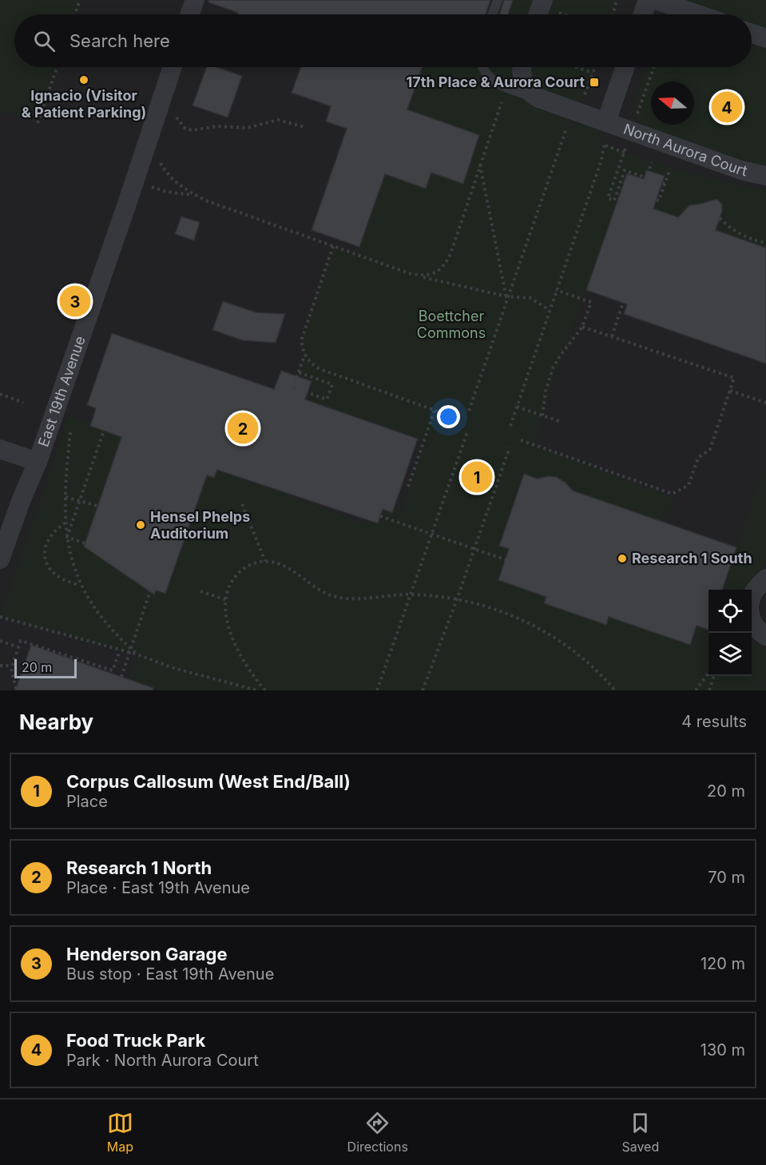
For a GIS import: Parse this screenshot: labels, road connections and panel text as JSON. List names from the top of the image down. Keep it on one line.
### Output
{"streets":{"street":["North Aurora Court","East 19th Avenue"]},"parks":["Boettcher Commons"],"places":{"other":["Ignacio (Visitor & Patient Parking)","Hensel Phelps Auditorium","Research 1 South"],"transit":["17th Place & Aurora Court"]},"scale_bar":"20 m","north":"left","page":{"search":"Search here","pins":["4","3","2","1"],"scale":"20 m","heading":["Nearby","4 results"],"list":[{"mark":"1","name":"Corpus Callosum (West End/Ball)","note":"Place","value":"20 m"},{"mark":"2","name":"Research 1 North","note":"Place · East 19th Avenue","value":"70 m"},{"mark":"3","name":"Henderson Garage","note":"Bus stop · East 19th Avenue","value":"120 m"},{"mark":"4","name":"Food Truck Park","note":"Park · North Aurora Court","value":"130 m"}],"nav":["Map","Directions","Saved"]}}
